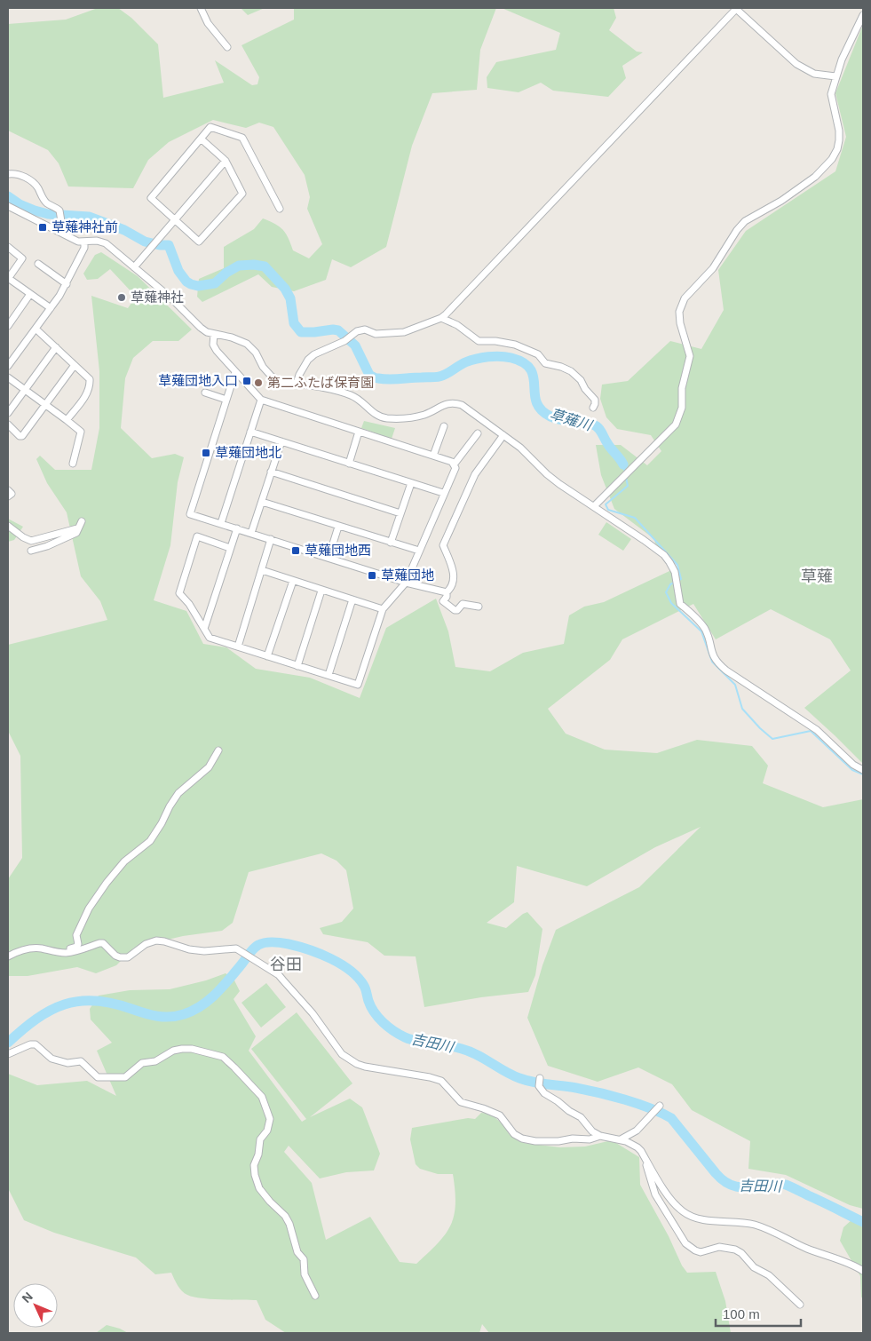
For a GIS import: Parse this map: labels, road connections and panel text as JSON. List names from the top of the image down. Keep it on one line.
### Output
{"districts":["草薙","谷田"],"water":["草薙川","吉田川"],"places":{"transit":["草薙神社前","草薙団地入口","草薙団地北","草薙団地西","草薙団地"],"other":["草薙神社","第二ふたば保育園"]},"scale_bar":"100 m","north":"top left"}
